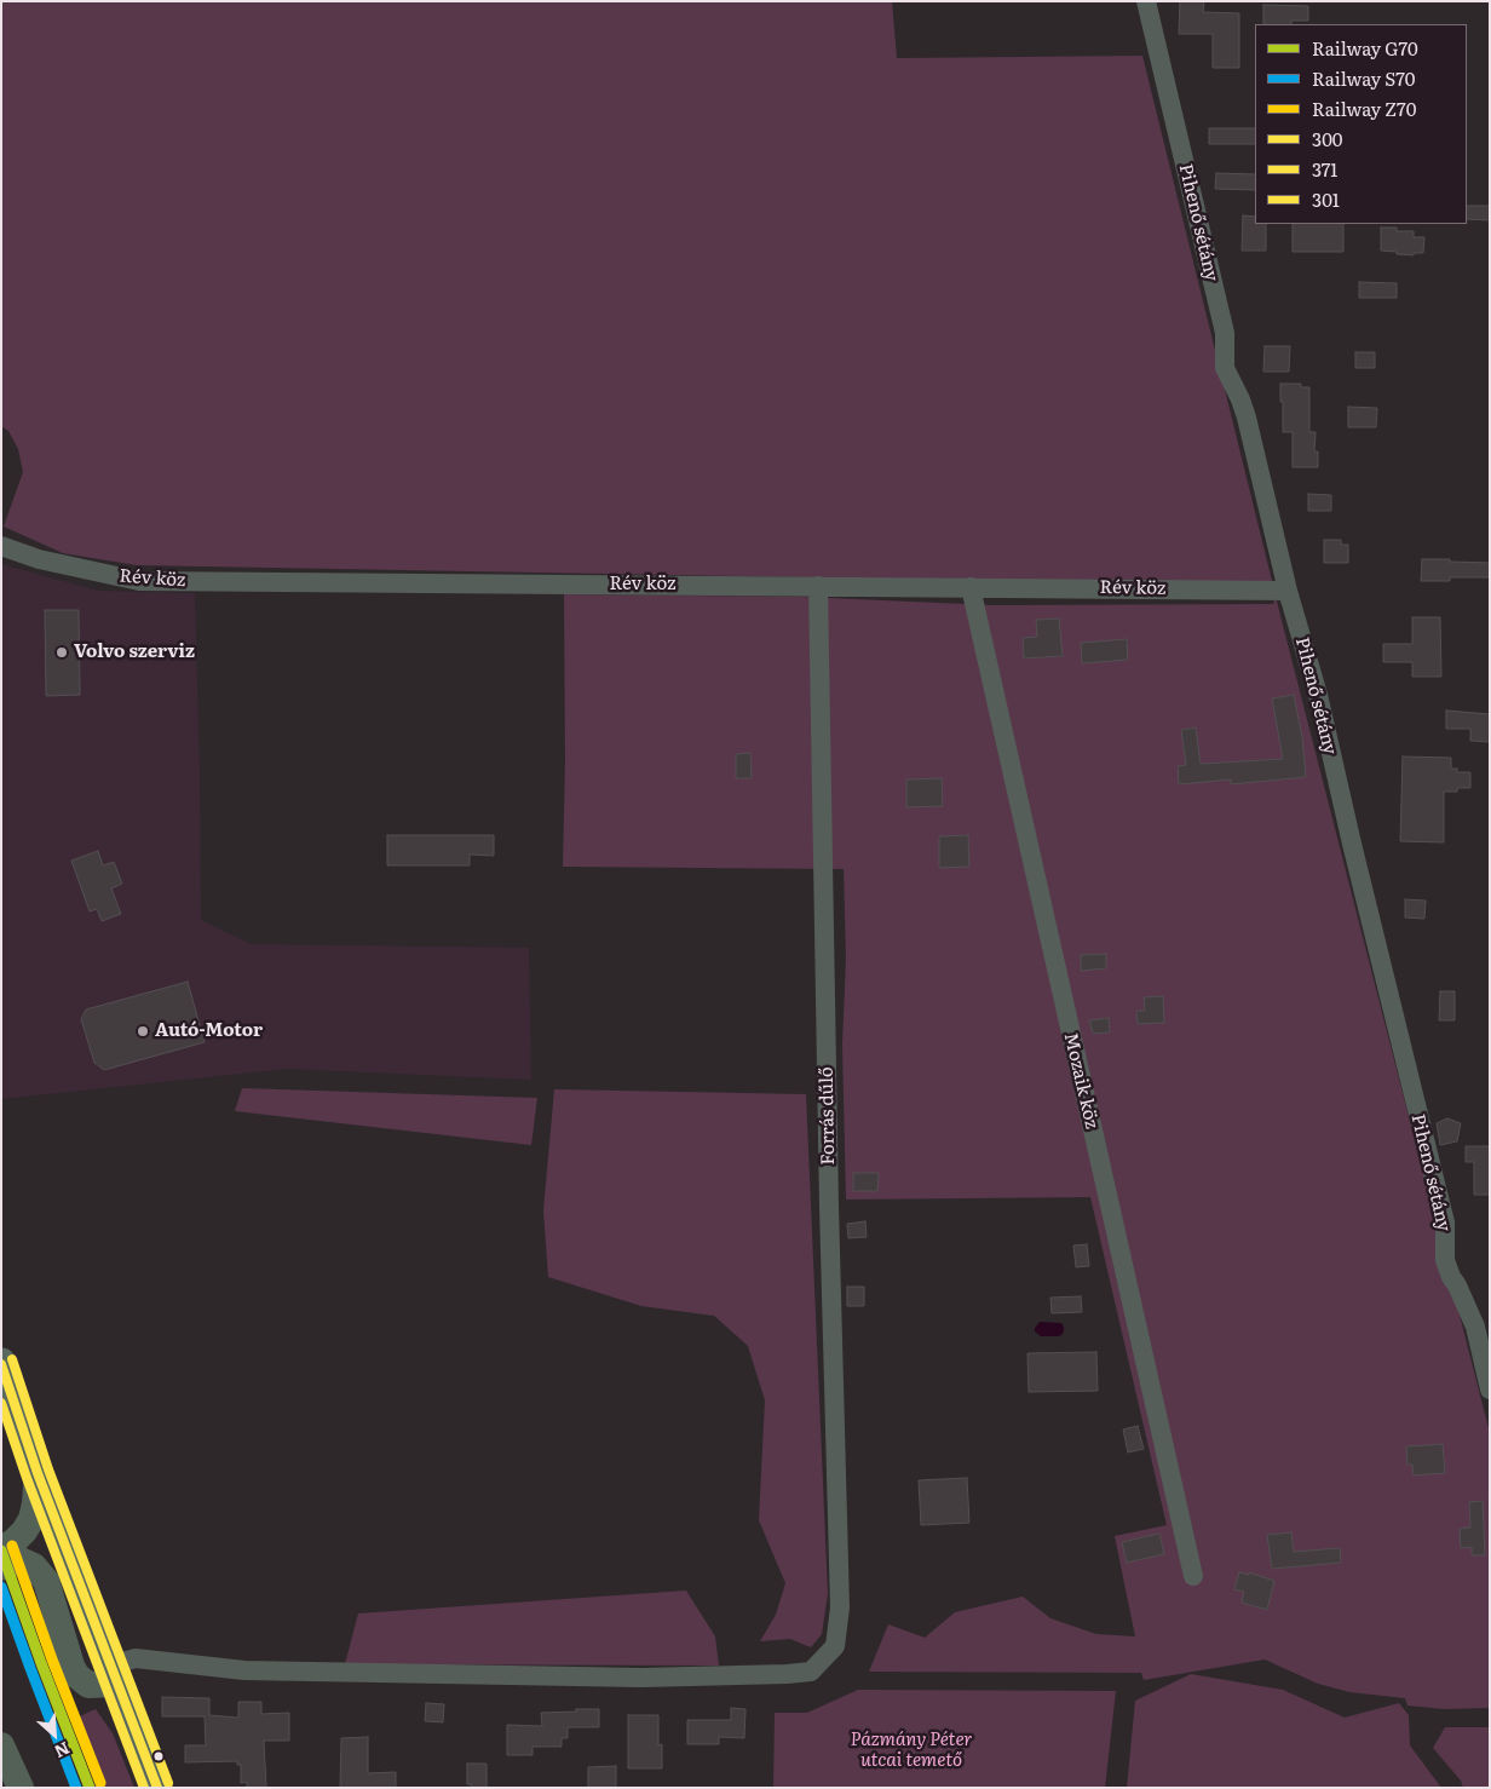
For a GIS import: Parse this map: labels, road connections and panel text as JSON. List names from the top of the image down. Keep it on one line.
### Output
{"streets":{"street":["Pihenő sétány","Rév köz","Mozaik köz","Forrás dűlő"]},"crossings":[["Pihenő sétány","Rév köz"],["Rév köz","Mozaik köz"],["Rév köz","Forrás dűlő"]],"parks":["Pázmány Péter utcai temető"],"places":["Volvo szerviz","Autó-Motor"],"lines":["transit line 301","transit line 300","transit line 371","rail line Z70","rail line G70","rail line S70"],"legend":["Railway G70","Railway S70","Railway Z70","300","371","301"],"north":"bottom right"}
